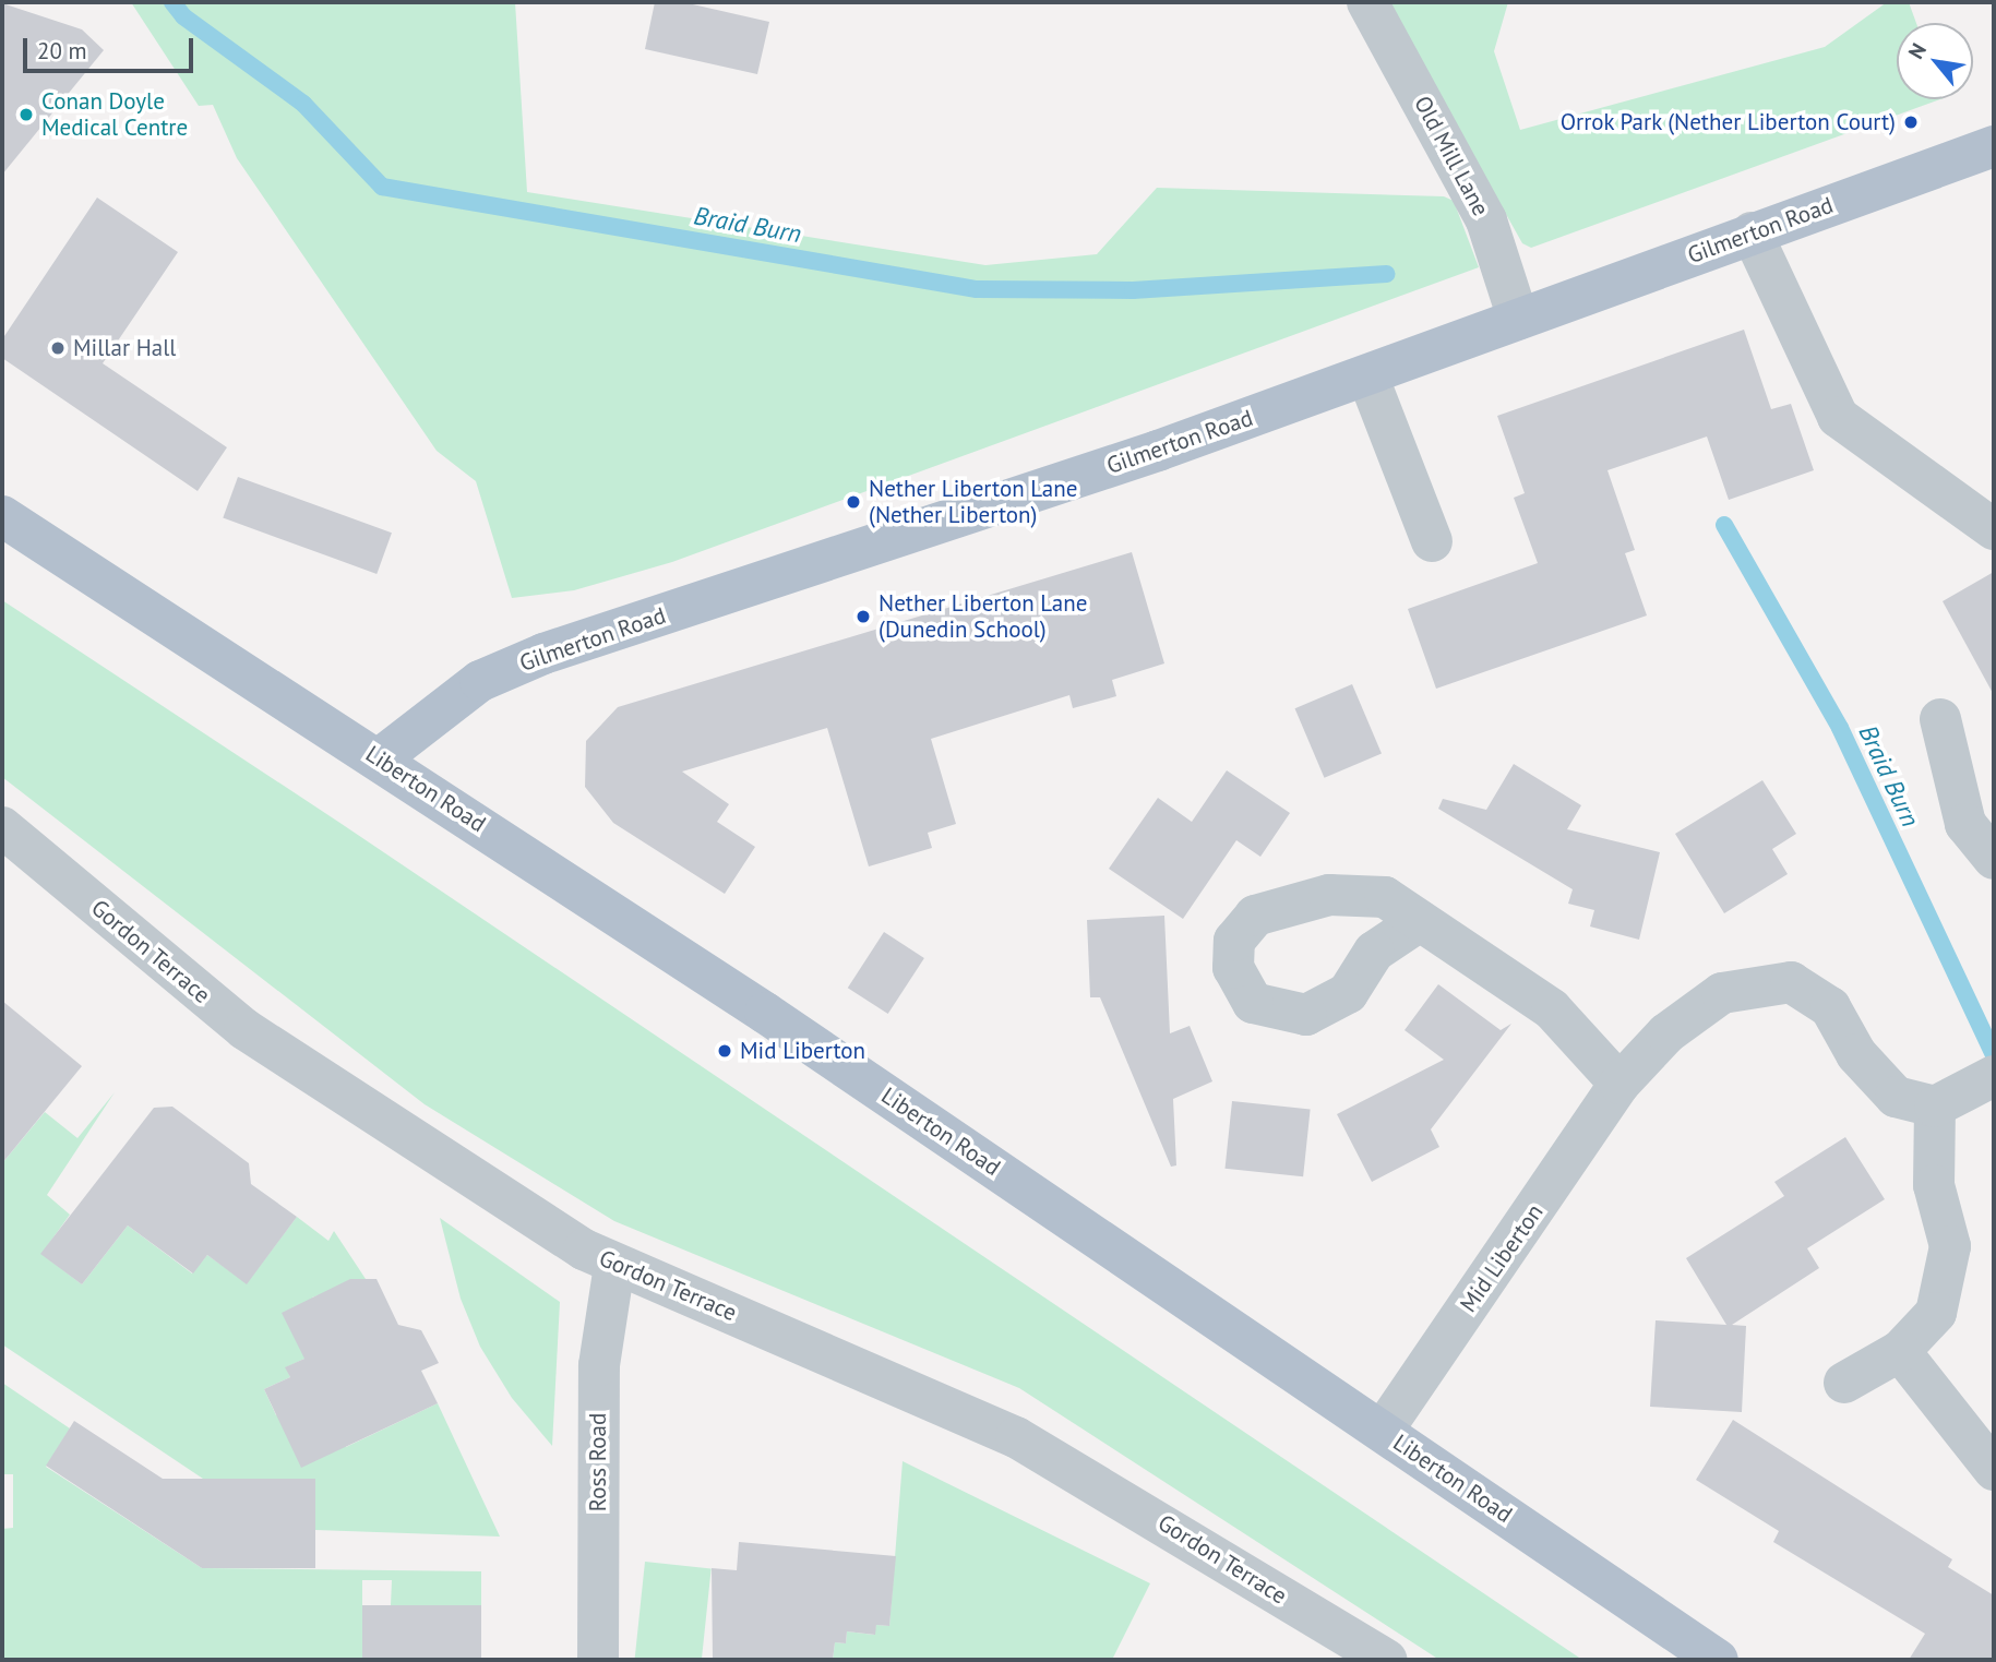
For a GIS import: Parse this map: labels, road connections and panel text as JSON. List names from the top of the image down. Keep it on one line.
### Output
{"streets":{"main road":["Gilmerton Road","Liberton Road"],"street":["Old Mill Lane","Gordon Terrace","Mid Liberton","Ross Road"]},"crossings":[["Old Mill Lane","Gilmerton Road"],["Gilmerton Road","Liberton Road"],["Liberton Road","Mid Liberton"],["Gordon Terrace","Ross Road"]],"water":["Braid Burn"],"places":["Conan Doyle Medical Centre","Orrok Park (Nether Liberton Court)","Millar Hall","Nether Liberton Lane (Nether Liberton)","Nether Liberton Lane (Dunedin School)","Mid Liberton"],"scale_bar":"20 m","north":"top left"}
